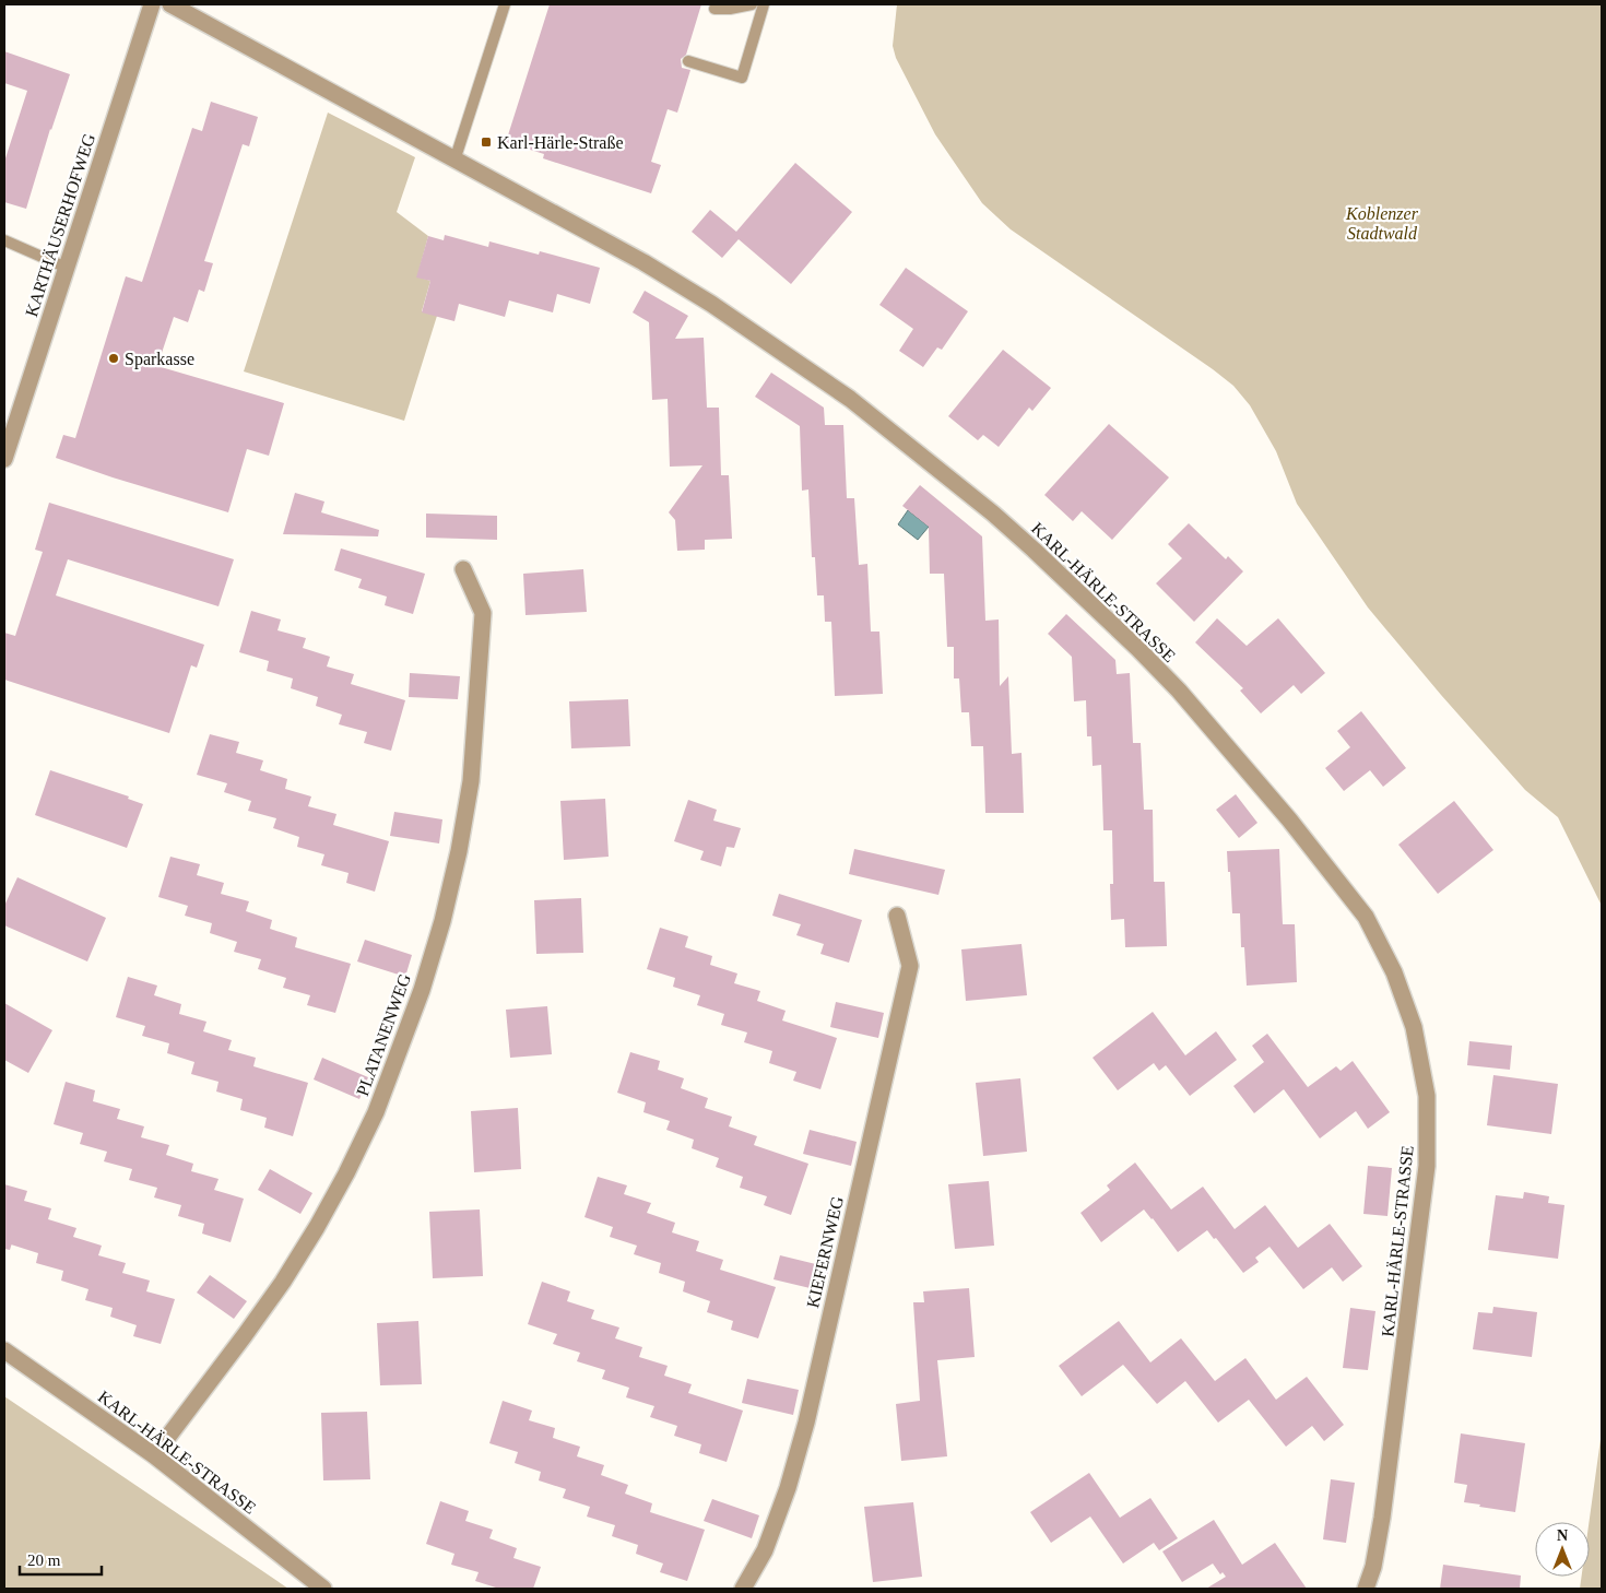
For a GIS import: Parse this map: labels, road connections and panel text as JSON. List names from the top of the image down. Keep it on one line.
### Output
{"streets":{"street":["KARTHÄUSERHOFWEG","KARL-HÄRLE-STRASSE","PLATANENWEG","KIEFERNWEG"]},"crossings":[["KARL-HÄRLE-STRASSE","PLATANENWEG"]],"parks":["Koblenzer Stadtwald"],"places":{"transit":["Karl-Härle-Straße"],"other":["Sparkasse"]},"scale_bar":"20 m","north":"top"}
